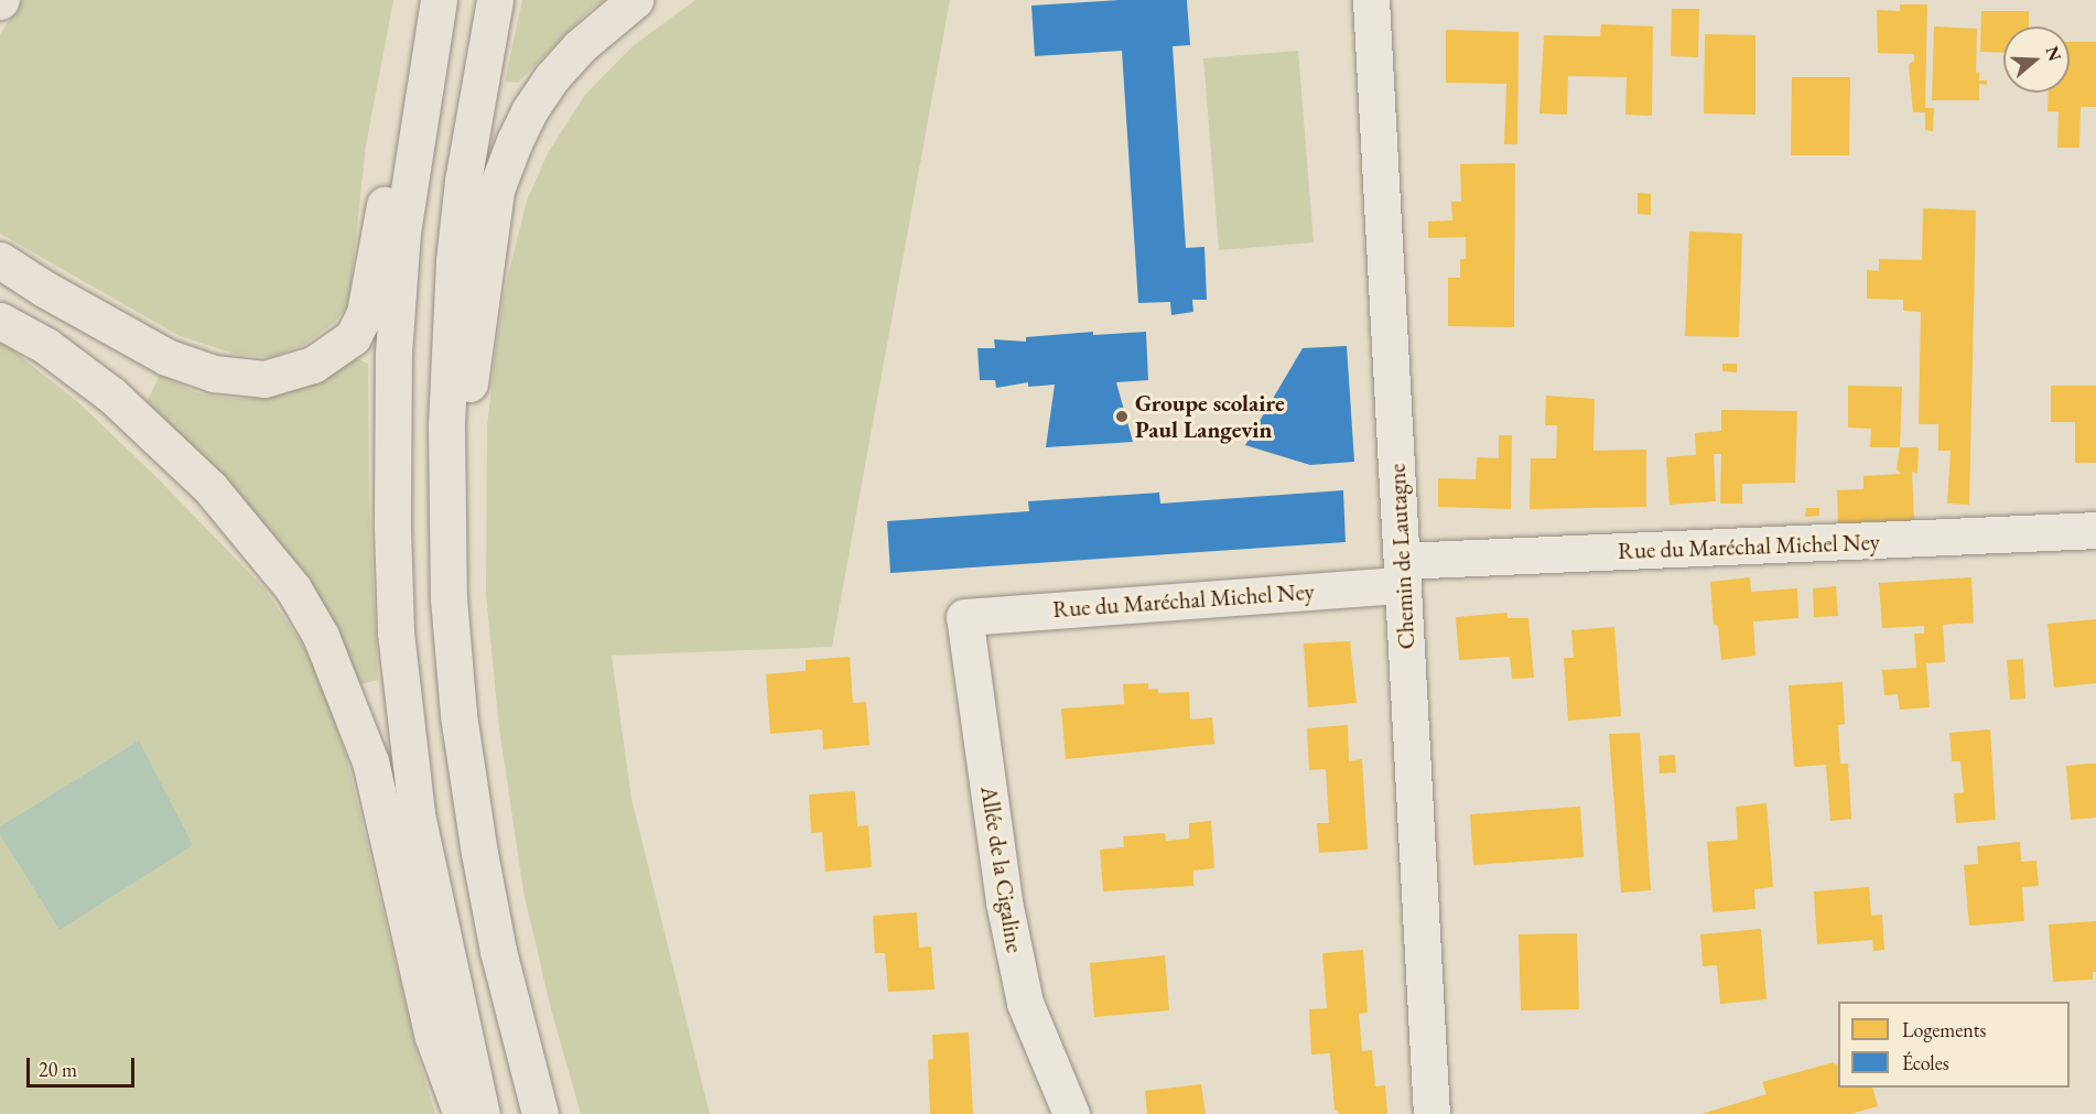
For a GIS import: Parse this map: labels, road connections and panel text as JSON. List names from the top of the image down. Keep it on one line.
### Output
{"streets":{"street":["Rue du Maréchal Michel Ney","Chemin de Lautagne","Allée de la Cigaline"]},"crossings":[["Rue du Maréchal Michel Ney","Chemin de Lautagne"],["Rue du Maréchal Michel Ney","Allée de la Cigaline"]],"places":["Groupe scolaire Paul Langevin"],"legend":["Logements","Écoles"],"scale_bar":"20 m","north":"right"}
